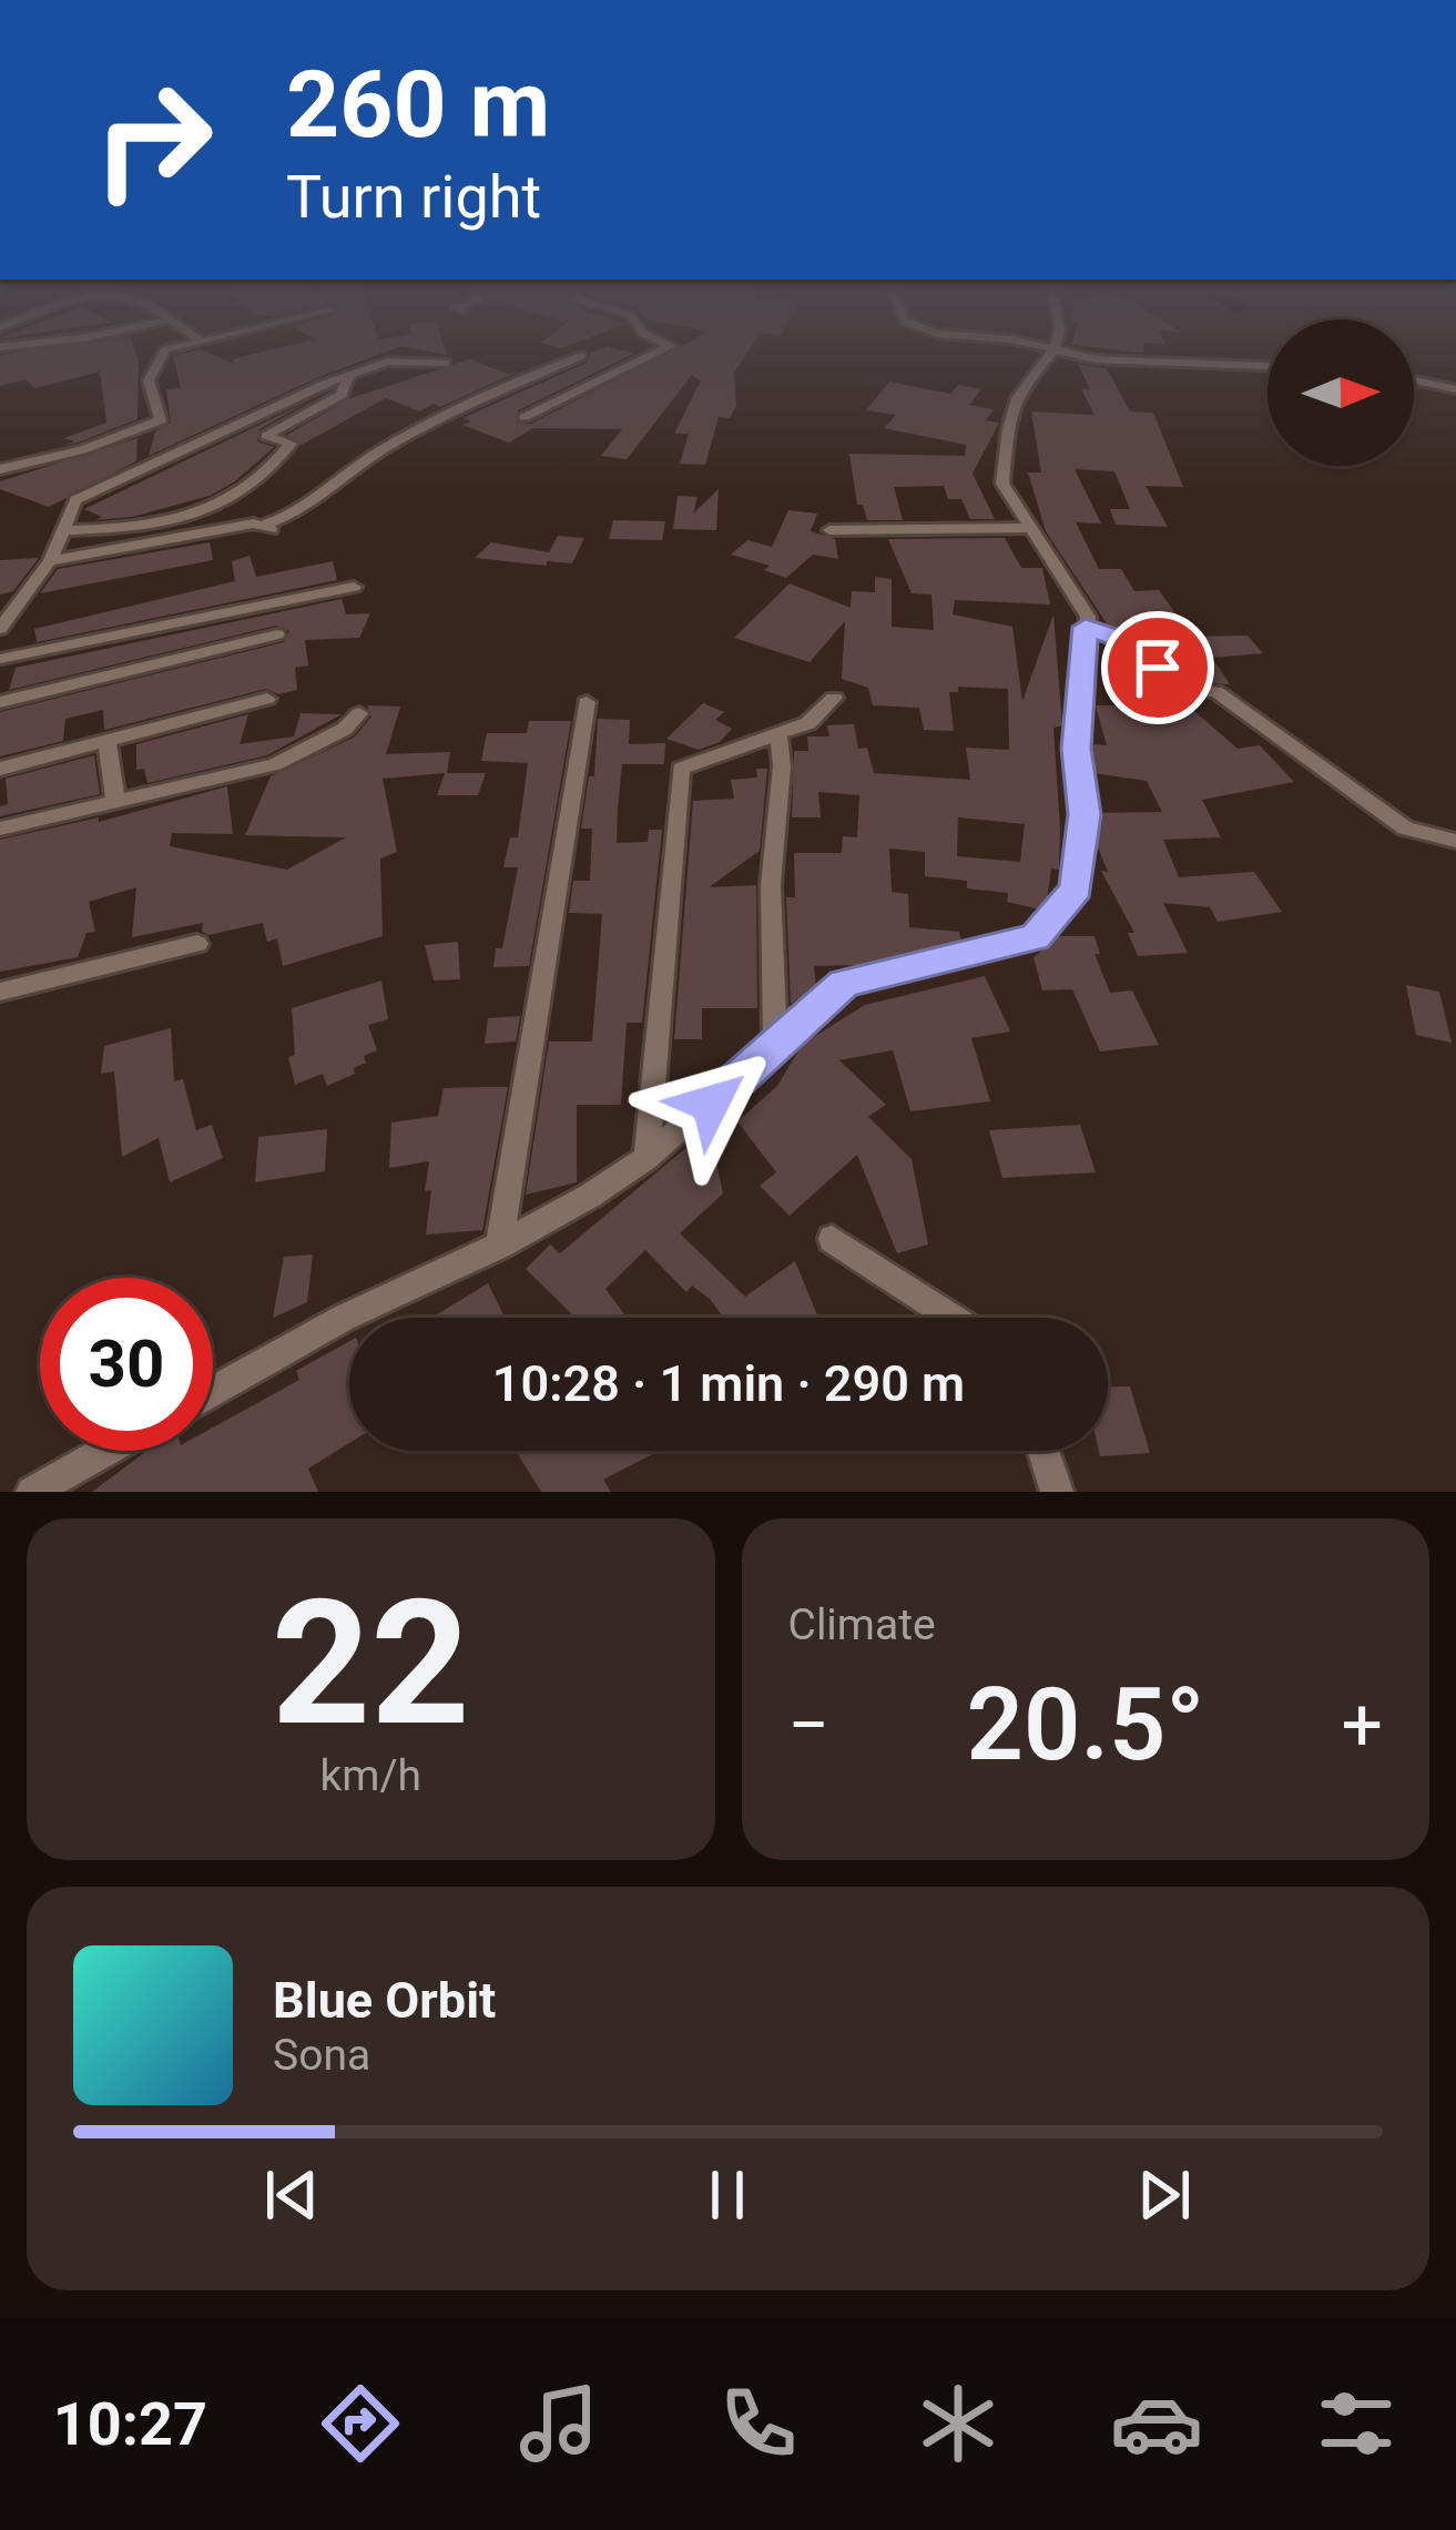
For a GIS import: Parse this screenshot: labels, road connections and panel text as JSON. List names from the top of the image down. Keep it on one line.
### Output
{"north":"right","page":{"turn":["260 m","Turn right"],"limit":"30","trip":"10:28 · 1 min · 290 m","tile":[["22","km/h"],"Climate"],"heat":["−","20.5°","+"],"song":["Blue Orbit","Sona"],"tabs":"10:27"}}
